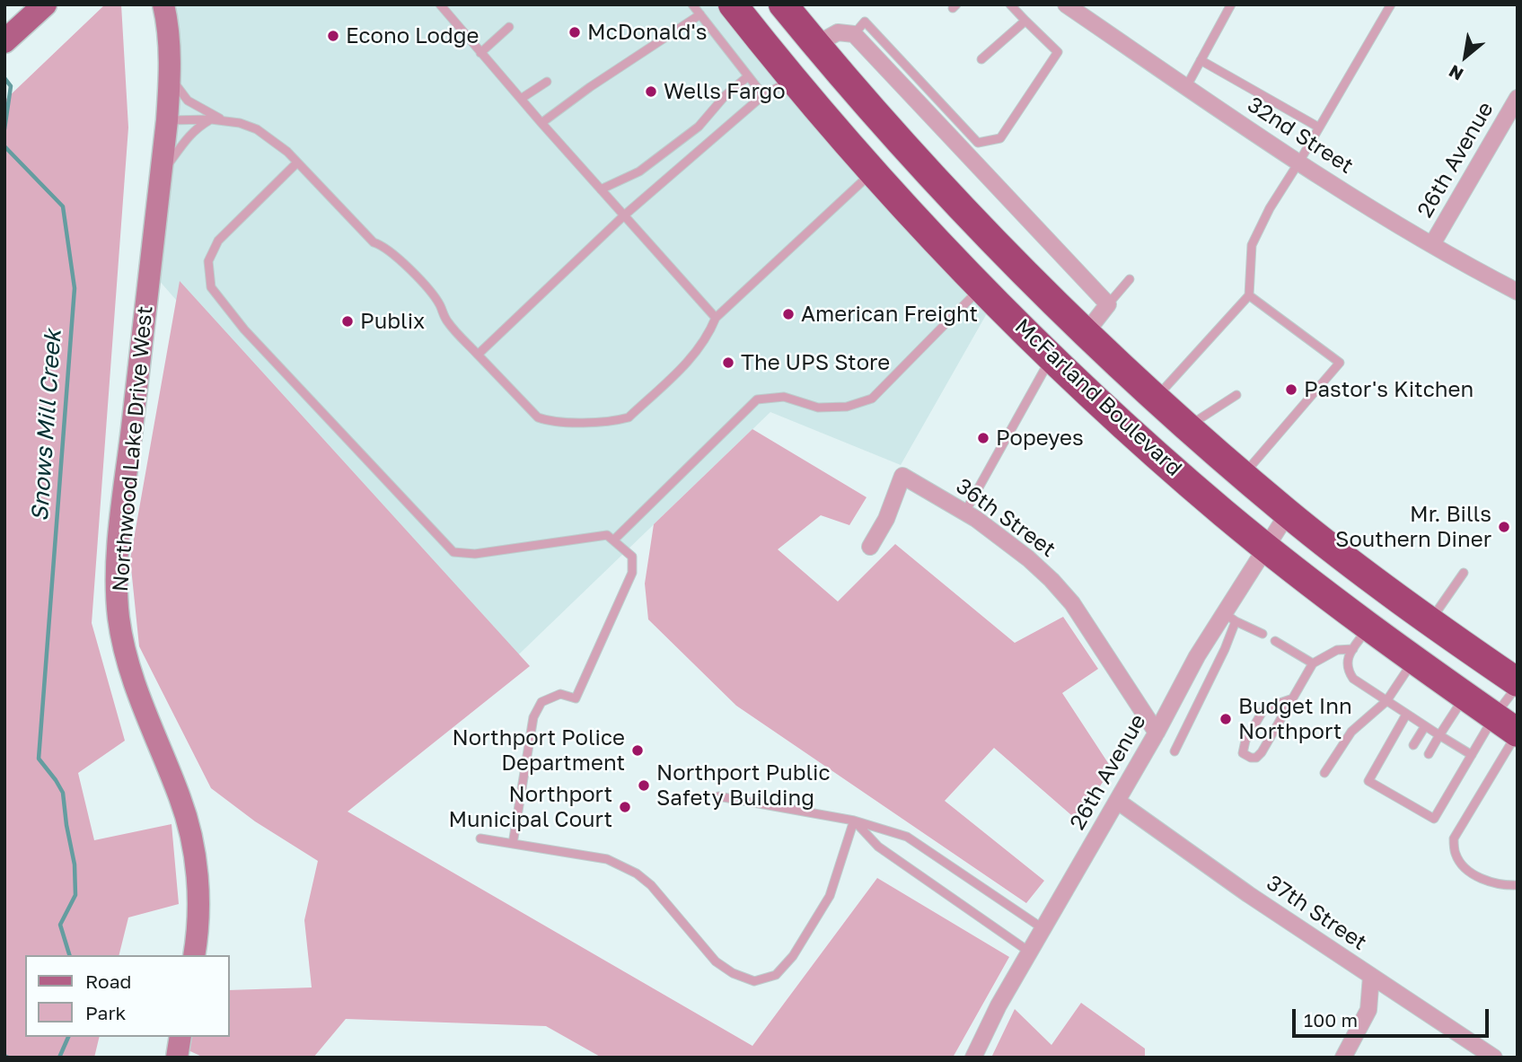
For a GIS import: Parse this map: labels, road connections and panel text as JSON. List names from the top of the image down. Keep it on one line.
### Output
{"streets":{"highway":["McFarland Boulevard"],"street":["32nd Street","26th Avenue","Northwood Lake Drive West","36th Street","37th Street"]},"crossings":[["32nd Street","26th Avenue"],["26th Avenue","McFarland Boulevard"],["26th Avenue","36th Street"],["26th Avenue","37th Street"]],"water":["Snows Mill Creek"],"places":["McDonald's","Econo Lodge","Wells Fargo","American Freight","Publix","The UPS Store","Pastor's Kitchen","Popeyes","Mr. Bills Southern Diner","Budget Inn Northport","Northport Police Department","Northport Public Safety Building","Northport Municipal Court"],"legend":["Road","Park"],"scale_bar":"100 m","north":"bottom left"}
